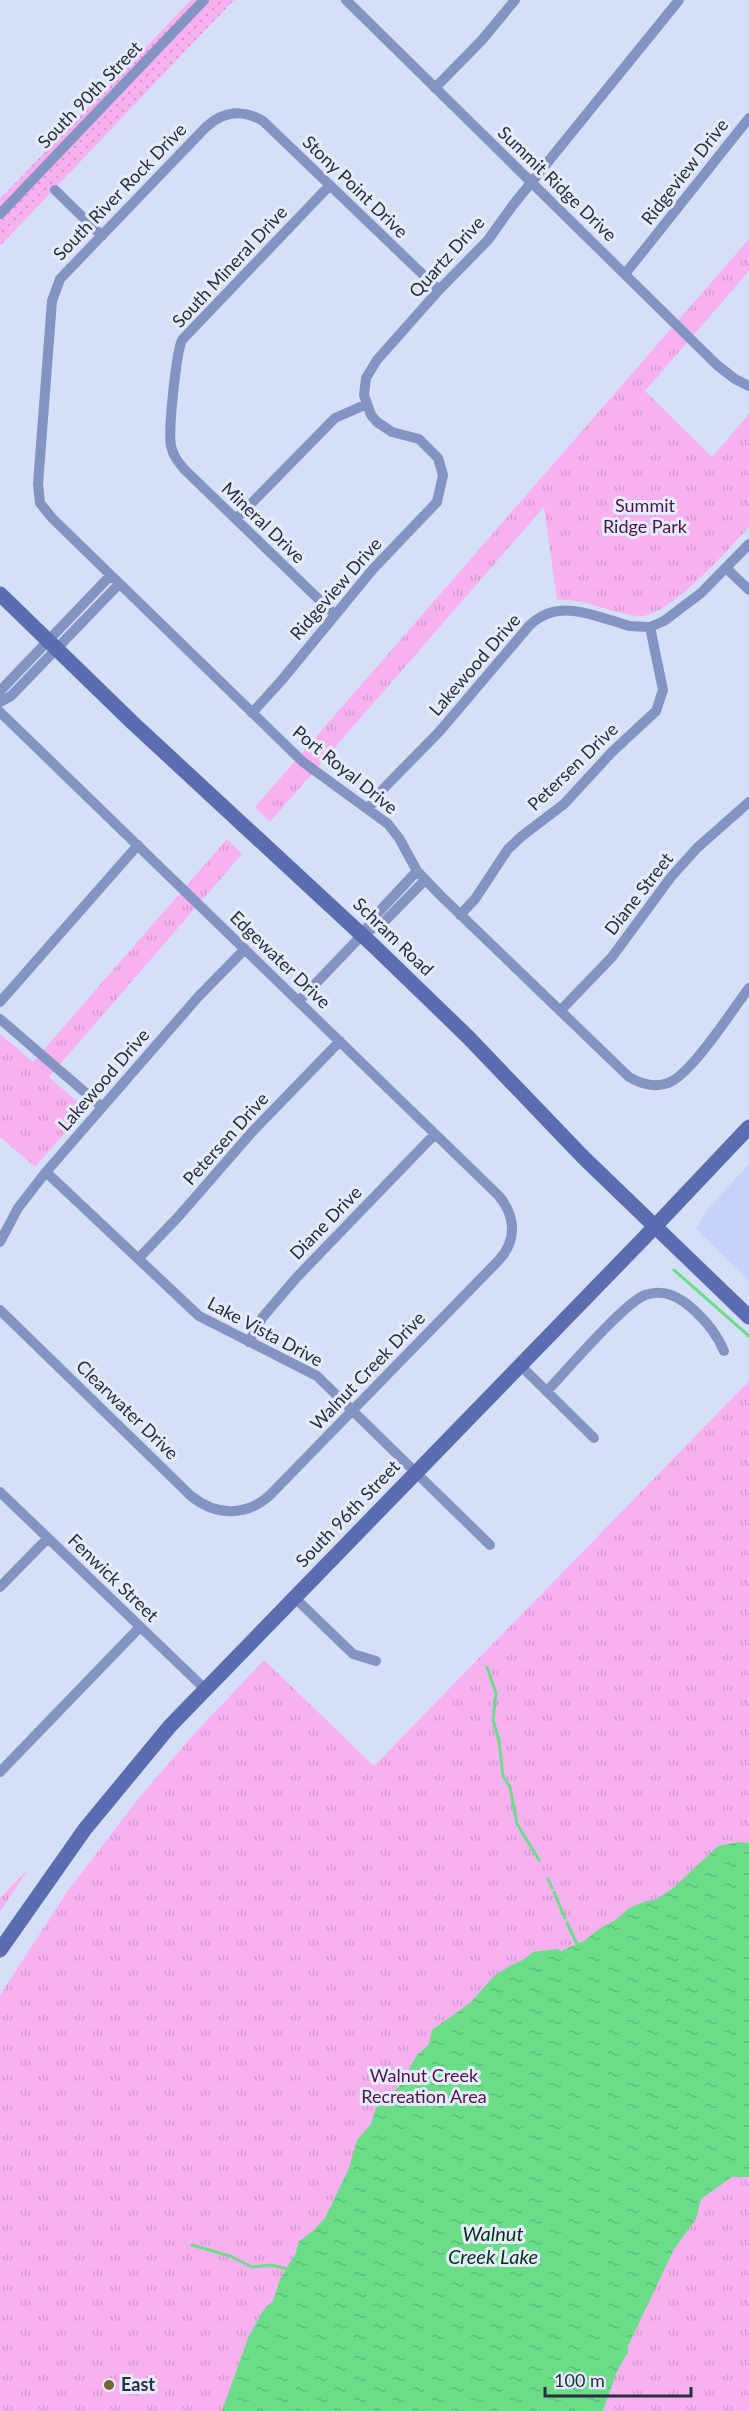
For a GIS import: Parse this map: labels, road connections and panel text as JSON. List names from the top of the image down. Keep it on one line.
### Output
{"streets":{"main road":["Schram Road","South 96th Street"],"street":["South 90th Street","Ridgeview Drive","Summit Ridge Drive","Stony Point Drive","South River Rock Drive","Quartz Drive","South Mineral Drive","Mineral Drive","Lakewood Drive","Petersen Drive","Port Royal Drive","Diane Street","Edgewater Drive","Diane Drive","Lake Vista Drive","Walnut Creek Drive","Clearwater Drive","Fenwick Street"]},"crossings":[["Ridgeview Drive","Summit Ridge Drive"],["Ridgeview Drive","Quartz Drive"],["Ridgeview Drive","Mineral Drive"],["Ridgeview Drive","Port Royal Drive"],["Summit Ridge Drive","Quartz Drive"],["Stony Point Drive","South River Rock Drive"],["Stony Point Drive","Quartz Drive"],["Stony Point Drive","South Mineral Drive"],["South River Rock Drive","Port Royal Drive"],["South Mineral Drive","Mineral Drive"],["Lakewood Drive","Petersen Drive"],["Lakewood Drive","Port Royal Drive"],["Lakewood Drive","Edgewater Drive"],["Lakewood Drive","Lake Vista Drive"],["Petersen Drive","Port Royal Drive"],["Petersen Drive","Edgewater Drive"],["Petersen Drive","Lake Vista Drive"],["Port Royal Drive","Diane Street"],["Schram Road","South 96th Street"],["Edgewater Drive","Diane Drive"],["Edgewater Drive","Walnut Creek Drive"],["Diane Drive","Lake Vista Drive"],["Lake Vista Drive","Walnut Creek Drive"],["Lake Vista Drive","South 96th Street"],["Walnut Creek Drive","Clearwater Drive"],["South 96th Street","Fenwick Street"]],"water":["Walnut Creek Lake"],"parks":["Summit Ridge Park","Walnut Creek Recreation Area"],"places":["East"],"scale_bar":"100 m"}
